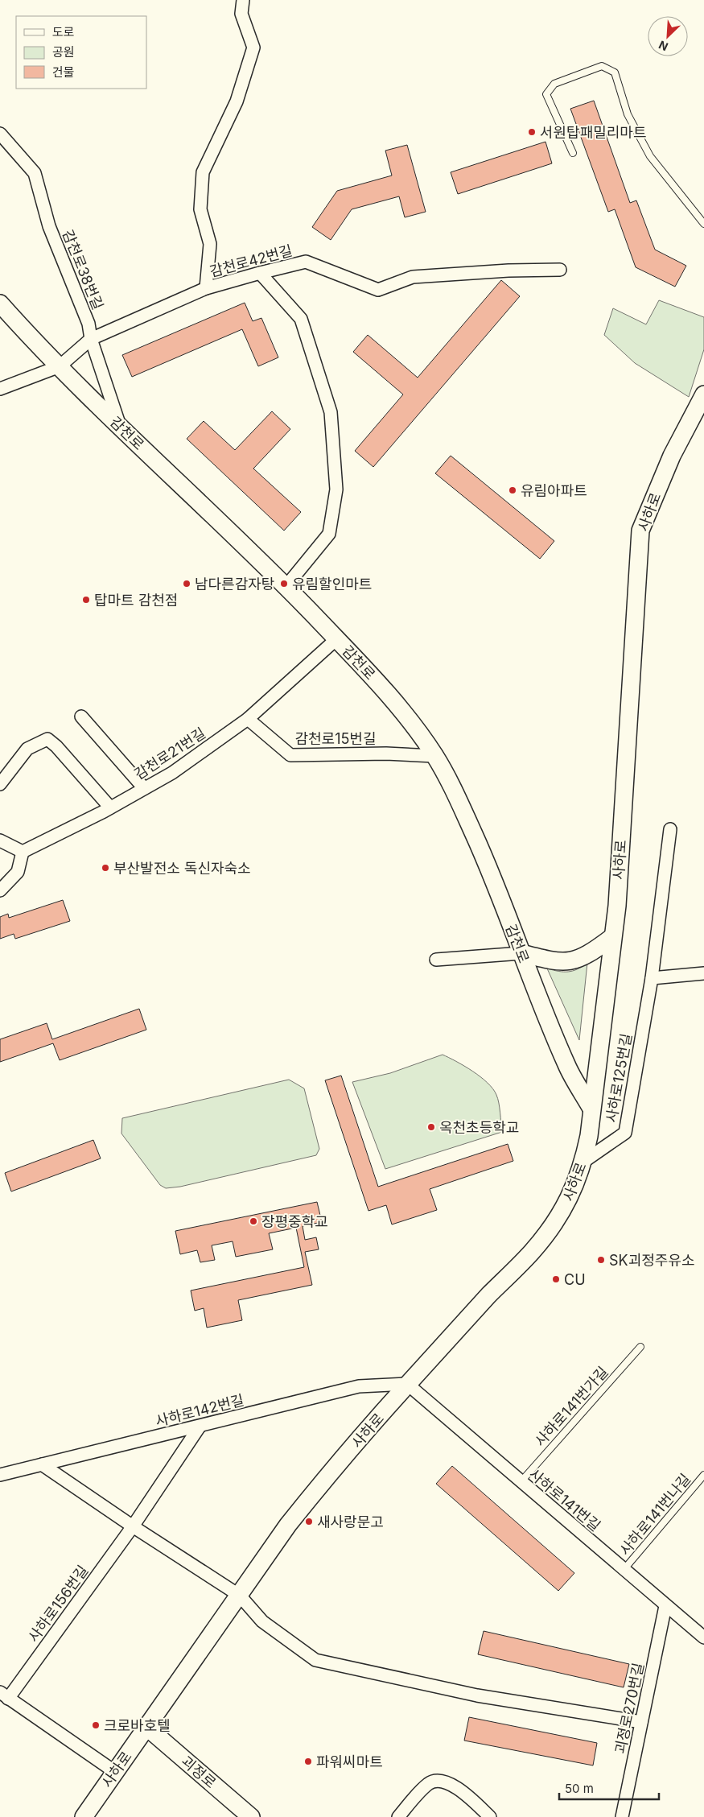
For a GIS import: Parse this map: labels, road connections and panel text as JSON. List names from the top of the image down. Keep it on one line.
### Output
{"streets":{"street":["감천로42번길","감천로38번길","감천로","사하로","감천로15번길","감천로21번길","사하로125번길","사하로142번길","사하로141번길","사하로156번길","괴정로270번길","괴정로"],"lane":["사하로141번가길","사하로141번나길"]},"crossings":[["감천로42번길","감천로38번길"],["감천로42번길","감천로"],["감천로38번길","감천로"],["감천로","사하로"],["감천로","감천로15번길"],["감천로","감천로21번길"],["사하로","사하로125번길"],["사하로","사하로142번길"],["사하로","사하로141번길"],["사하로","괴정로"],["감천로15번길","감천로21번길"],["사하로141번가길","사하로141번길"],["사하로142번길","사하로141번길"],["사하로142번길","사하로156번길"],["사하로141번길","사하로141번나길"],["사하로141번길","괴정로270번길"]],"places":["서원탑패밀리마트","유림아파트","남다른감자탕","유림할인마트","탑마트 감천점","부산발전소 독신자숙소","옥천초등학교","장평중학교","SK괴정주유소","CU","새사랑문고","크로바호텔","파워씨마트"],"legend":["도로","공원","건물"],"scale_bar":"50 m","north":"bottom left"}
